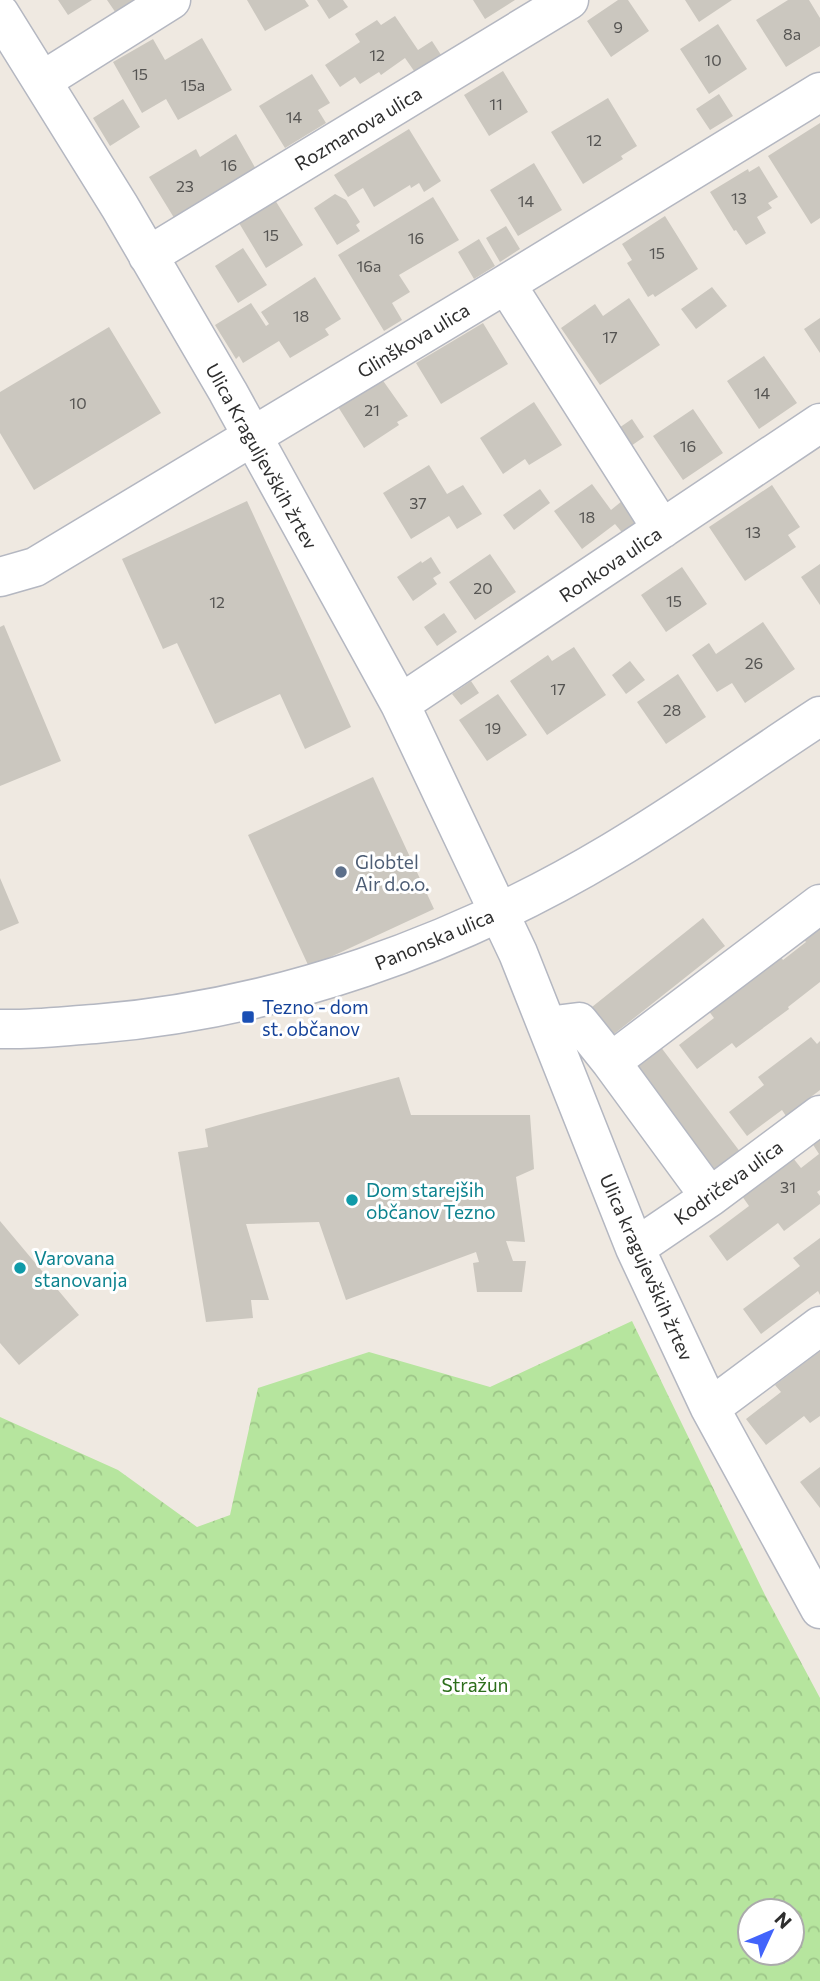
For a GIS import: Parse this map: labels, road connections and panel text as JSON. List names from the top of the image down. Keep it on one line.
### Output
{"streets":{"street":["Rozmanova ulica","Glinškova ulica","Ulica Kraguljevških žrtev","Ronkova ulica","Panonska ulica","Kodričeva ulica","Ulica kragujevških žrtev"]},"crossings":[["Rozmanova ulica","Ulica Kraguljevških žrtev"],["Glinškova ulica","Ulica Kraguljevških žrtev"],["Ulica Kraguljevških žrtev","Ronkova ulica"],["Ulica Kraguljevških žrtev","Panonska ulica"],["Ulica Kraguljevških žrtev","Ulica kragujevških žrtev"],["Panonska ulica","Ulica kragujevških žrtev"],["Kodričeva ulica","Ulica kragujevških žrtev"]],"parks":["Stražun"],"places":{"other":["Globtel Air d.o.o.","Dom starejših občanov Tezno","Varovana stanovanja"],"transit":["Tezno - dom st. občanov"]},"house_numbers":["9","8a","12","10","15","15a","11","14","12","16","23","13","14","15","16","15","16a","18","17","14","10","21","16","37","18","13","20","15","12","26","17","28","19","31"],"north":"top right"}
